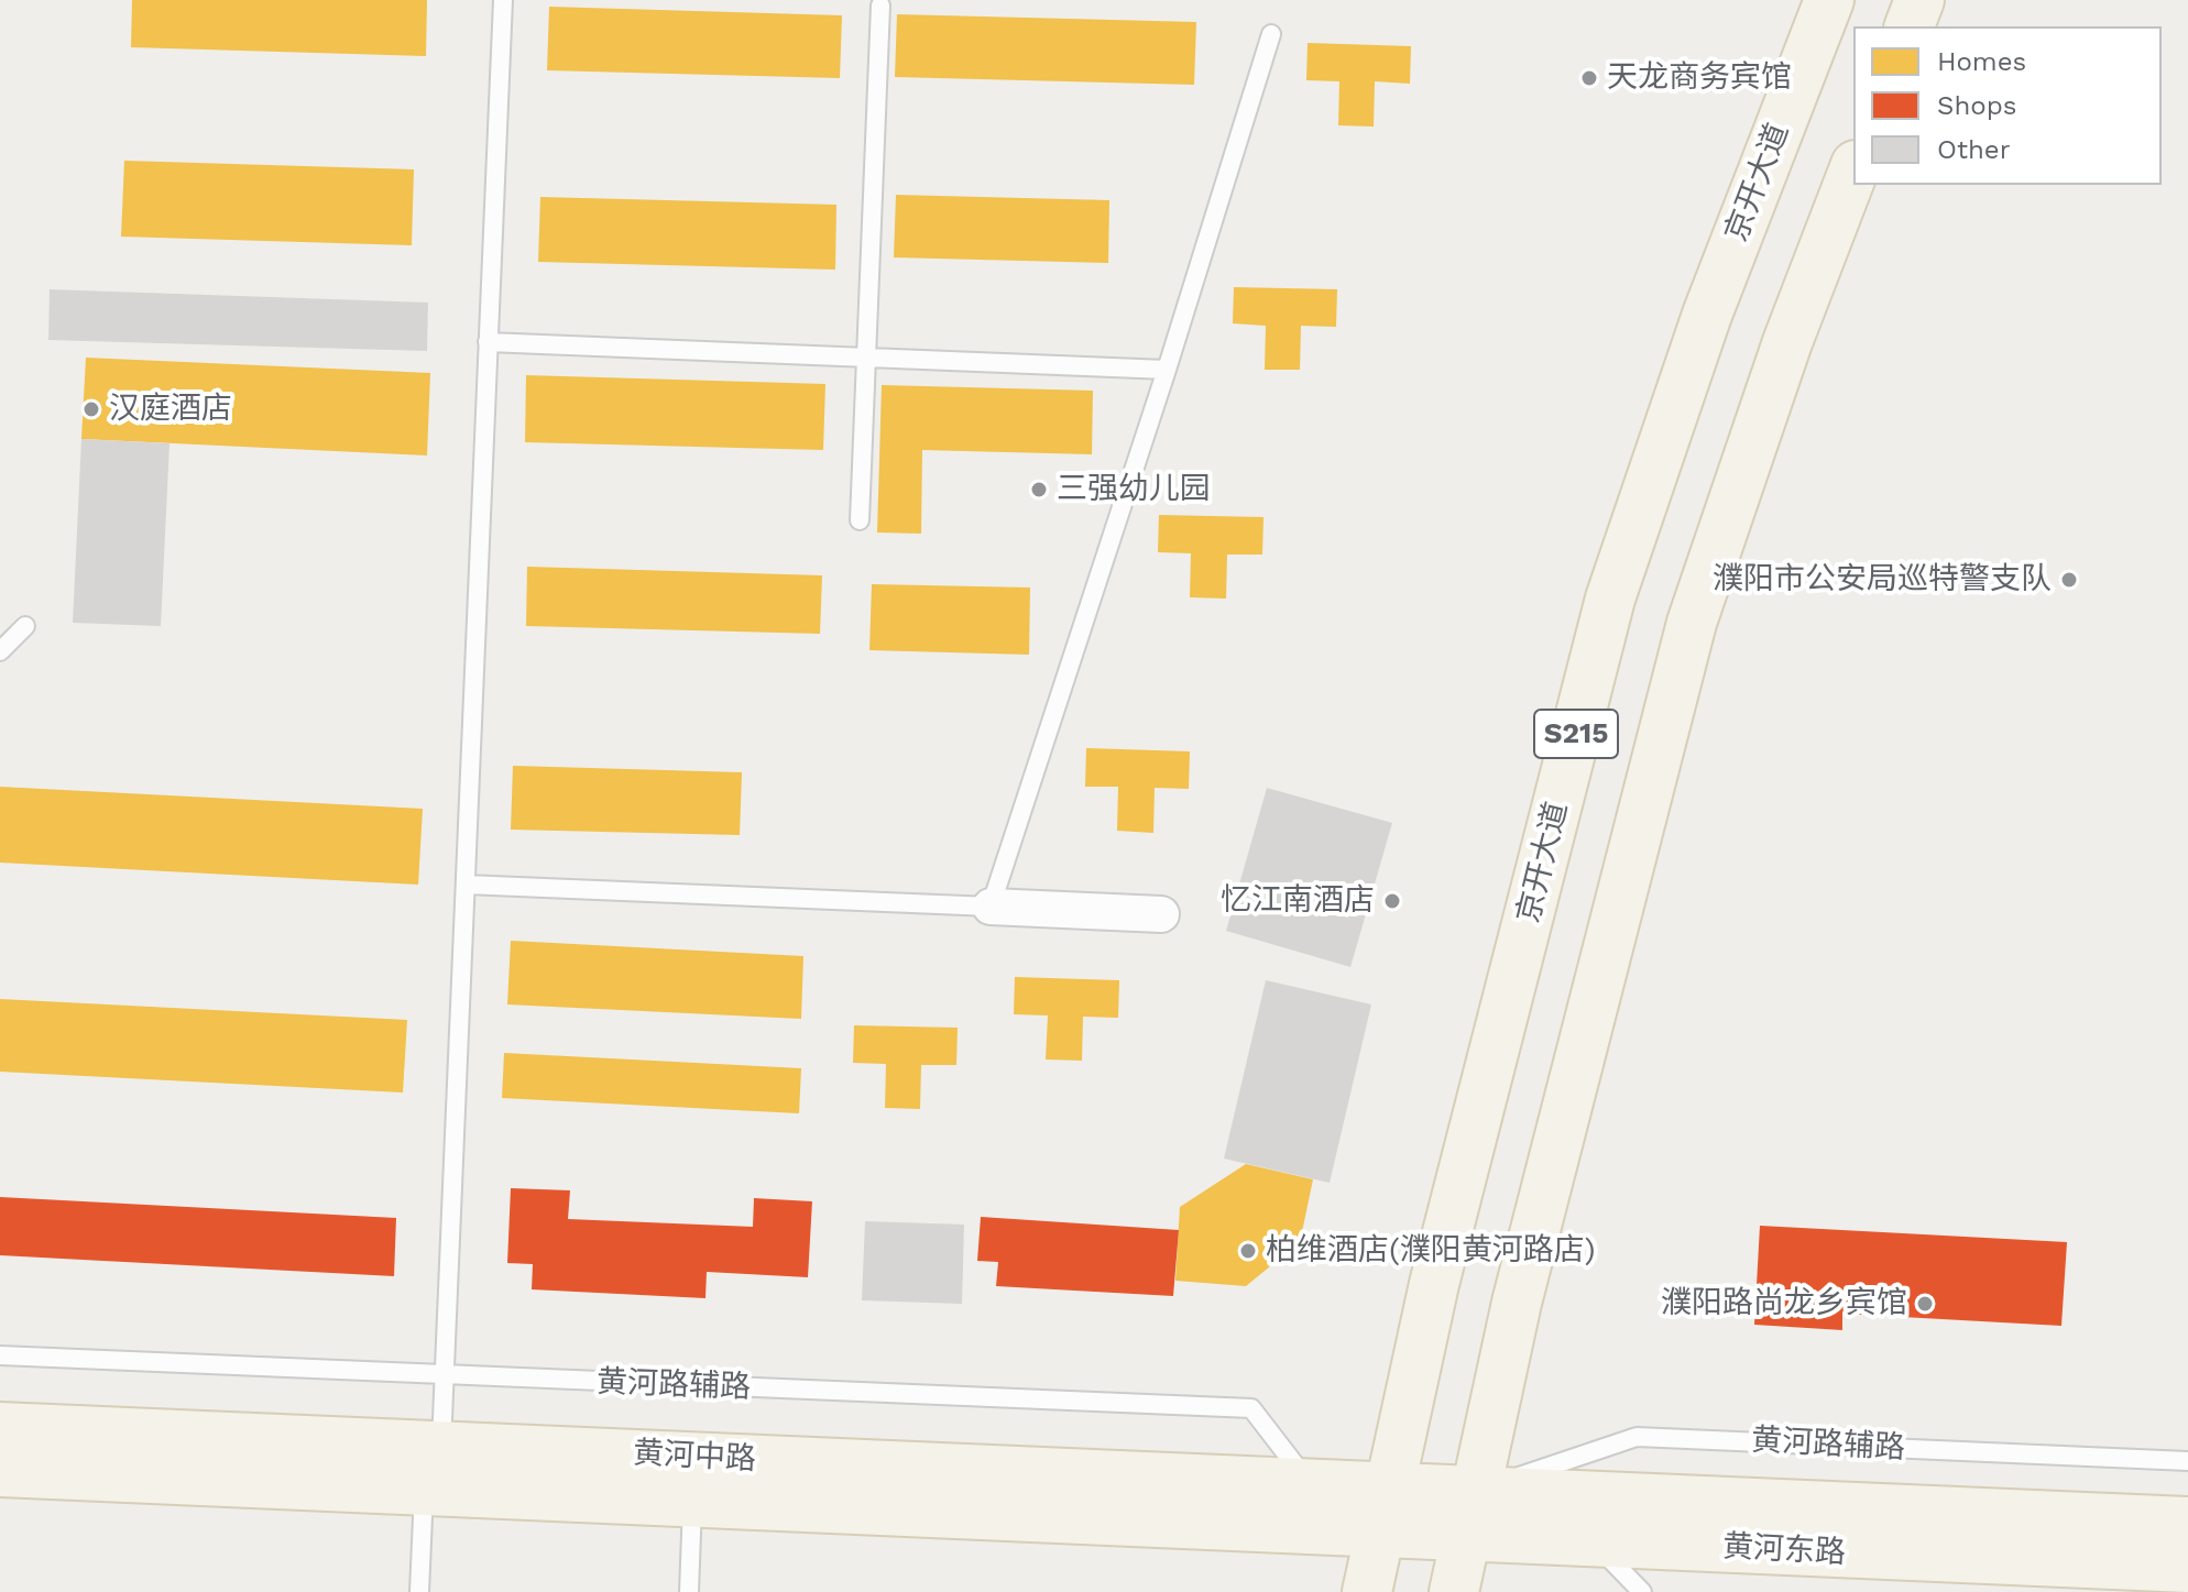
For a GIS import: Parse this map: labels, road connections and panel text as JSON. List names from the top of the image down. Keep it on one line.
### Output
{"streets":{"main road":["京开大道","S215","黄河中路","黄河东路"],"lane":["黄河路辅路"]},"crossings":[["京开大道","黄河中路"],["京开大道","黄河东路"],["S215","黄河路辅路"],["S215","黄河东路"],["黄河路辅路","黄河中路"],["黄河路辅路","黄河东路"],["黄河中路","黄河东路"]],"places":["天龙商务宾馆","汉庭酒店","三强幼儿园","濮阳市公安局巡特警支队","忆江南酒店","柏维酒店(濮阳黄河路店)","濮阳路尚龙乡宾馆"],"legend":["Homes","Shops","Other"]}
